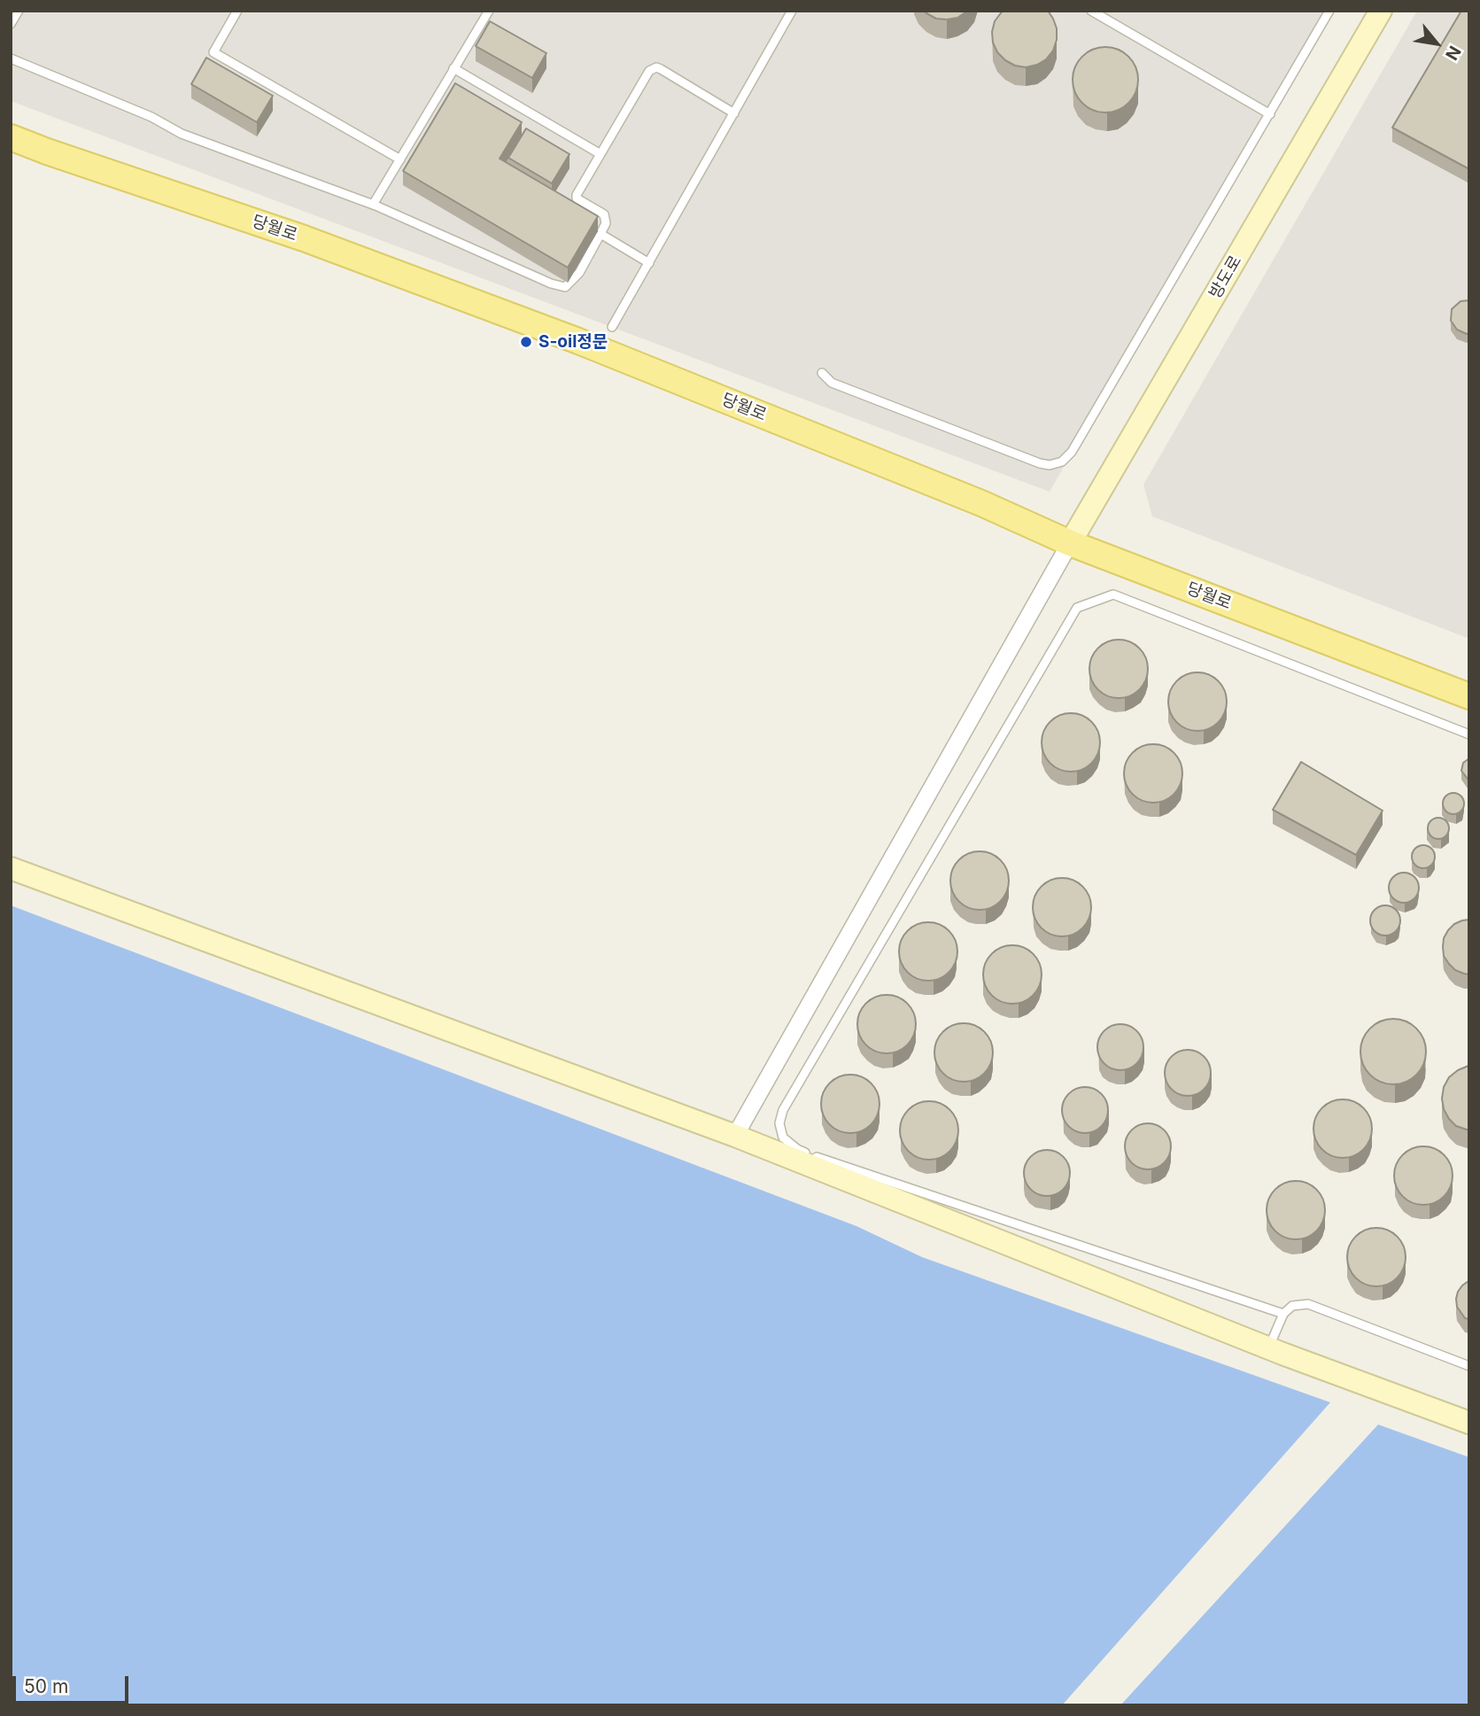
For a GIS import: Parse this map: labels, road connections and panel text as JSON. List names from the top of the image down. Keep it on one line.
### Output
{"streets":{"main road":["당월로","방도로"]},"crossings":[["당월로","방도로"]],"places":["S-oil정문"],"scale_bar":"50 m","north":"bottom right"}
